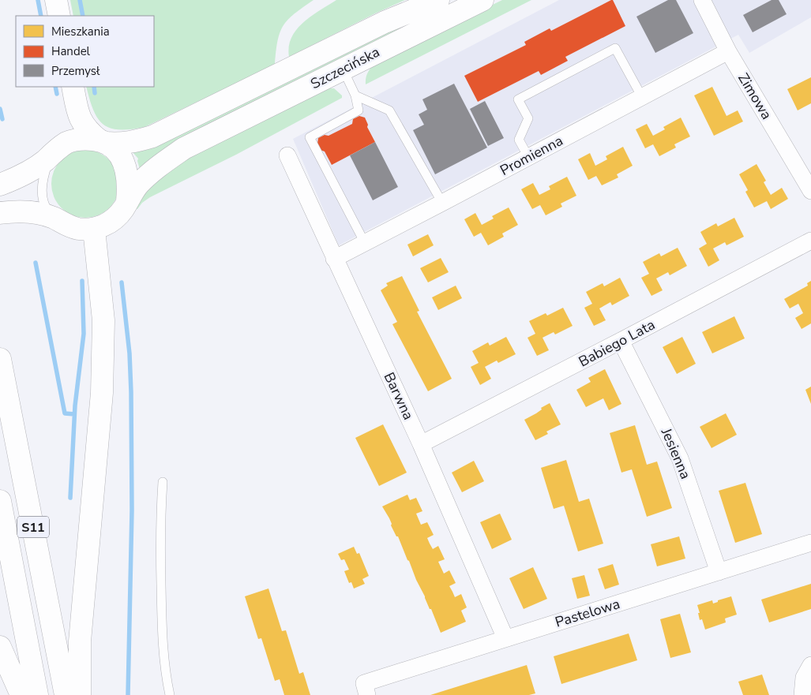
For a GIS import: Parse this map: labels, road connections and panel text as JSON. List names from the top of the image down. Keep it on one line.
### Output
{"streets":{"main road":["Szczecińska","S11"],"street":["Zimowa","Promienna","Babiego Lata","Barwna","Jesienna","Pastelowa"]},"crossings":[["Zimowa","Promienna"],["Promienna","Barwna"],["Babiego Lata","Barwna"],["Babiego Lata","Jesienna"],["Barwna","Pastelowa"],["Jesienna","Pastelowa"]],"legend":["Mieszkania","Handel","Przemysł"]}
